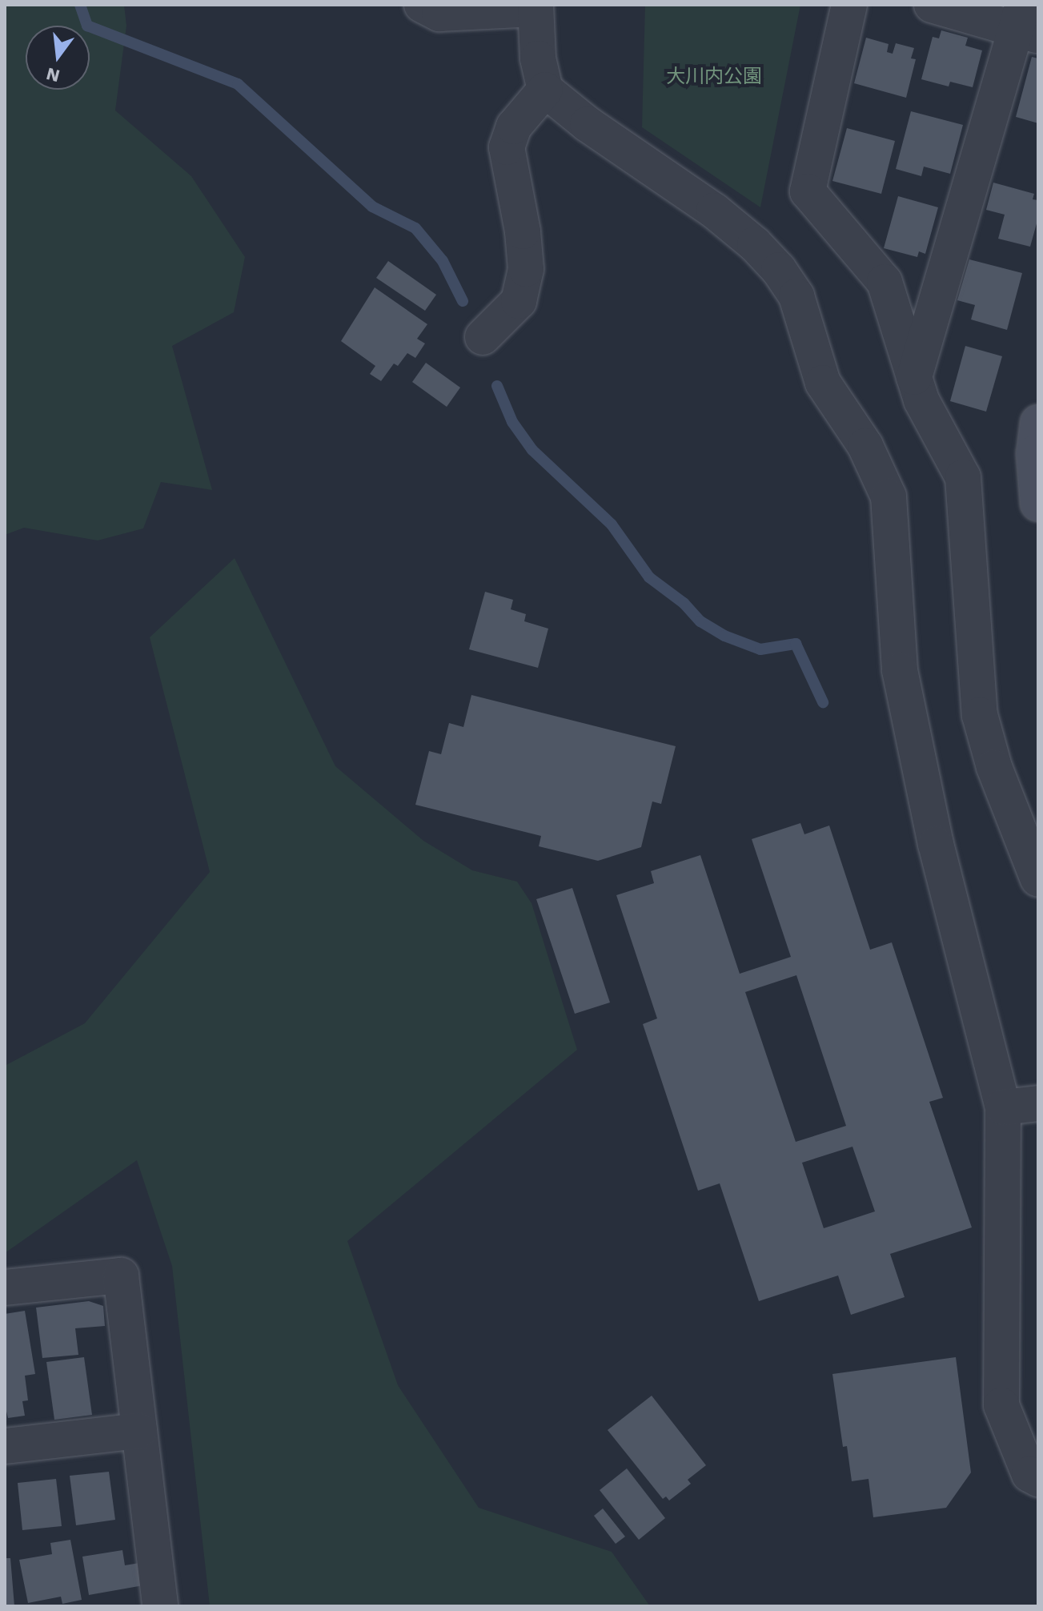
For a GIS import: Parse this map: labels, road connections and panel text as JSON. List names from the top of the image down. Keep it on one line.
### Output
{"parks":["大川内公園"],"north":"bottom"}
